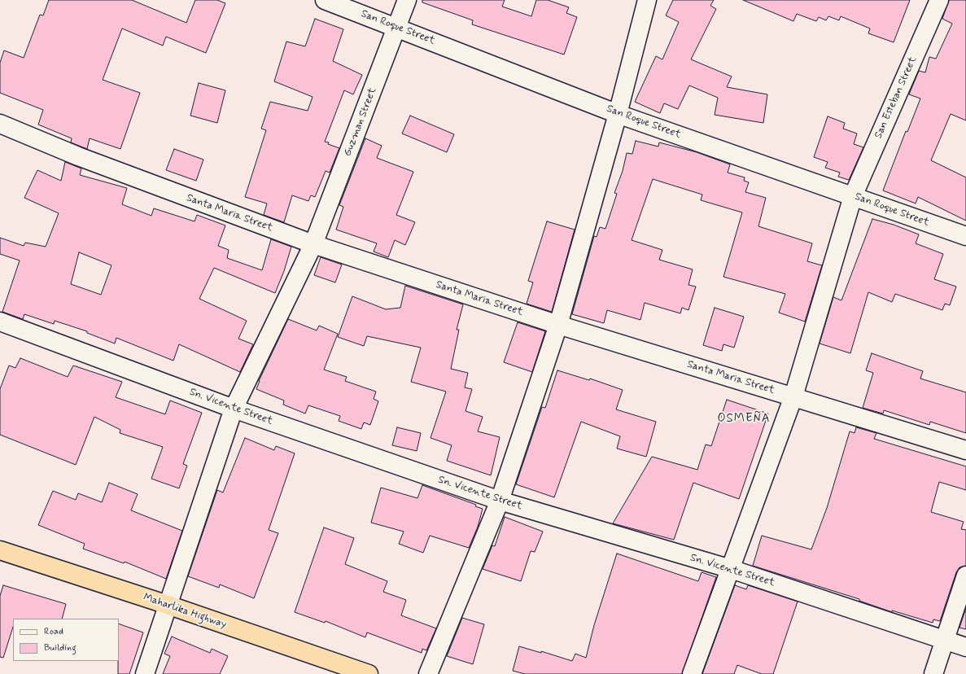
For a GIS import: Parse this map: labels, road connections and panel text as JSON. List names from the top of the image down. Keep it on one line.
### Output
{"streets":{"highway":["Maharlika Highway"],"street":["San Roque Street","San Esteban Street","Guzman Street","Santa Maria Street","Sn. Vicente Street"]},"crossings":[["San Roque Street","San Esteban Street"],["San Roque Street","Guzman Street"],["San Esteban Street","Santa Maria Street"],["San Esteban Street","Sn. Vicente Street"],["Guzman Street","Santa Maria Street"],["Guzman Street","Sn. Vicente Street"],["Guzman Street","Maharlika Highway"]],"districts":["OSMEÑA"],"legend":["Road","Building"]}
